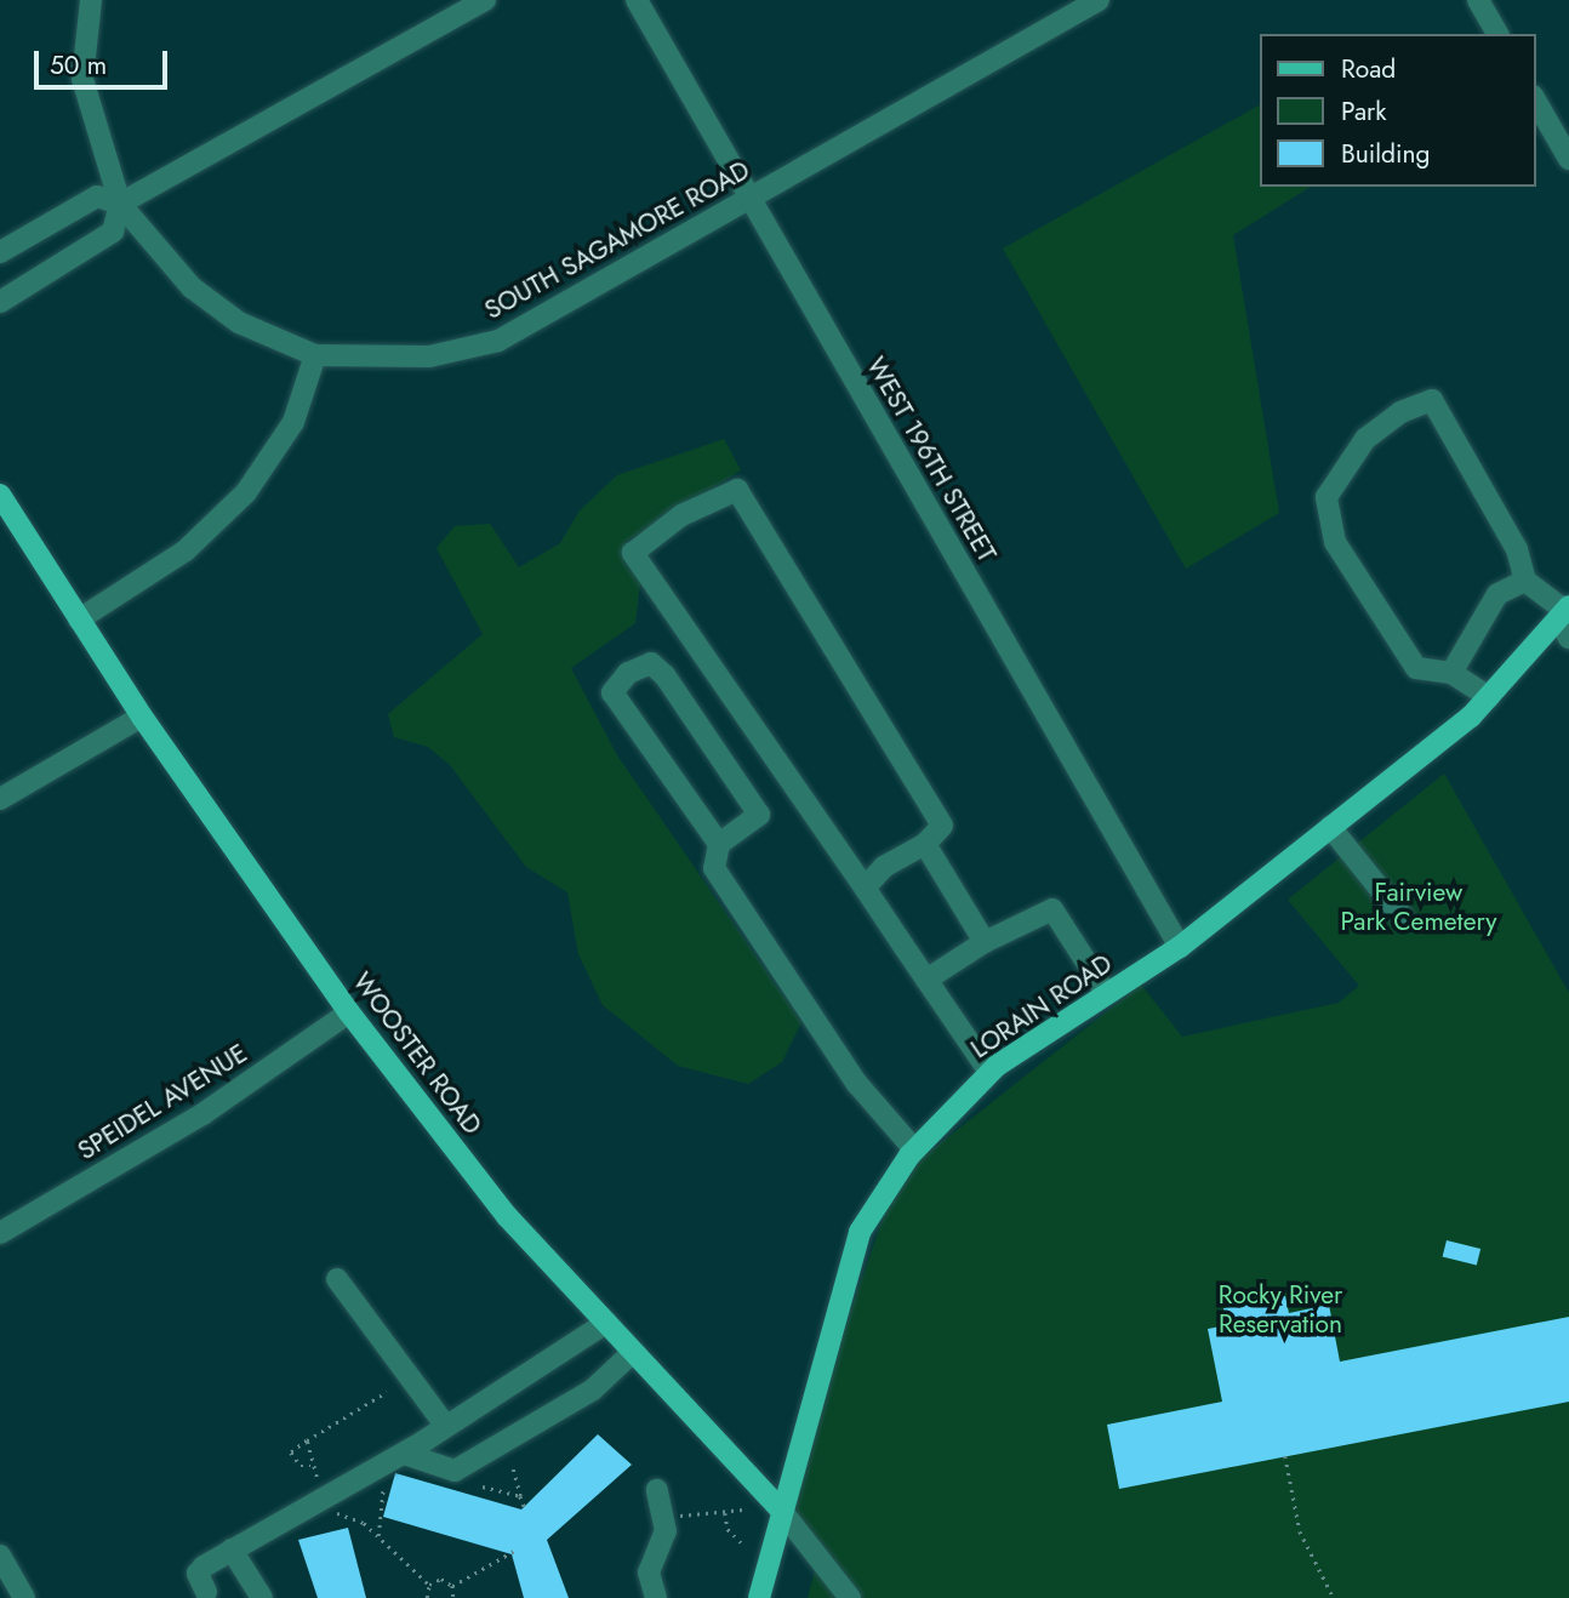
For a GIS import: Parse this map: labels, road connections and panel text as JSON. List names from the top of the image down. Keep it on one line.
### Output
{"streets":{"main road":["LORAIN ROAD","WOOSTER ROAD"],"street":["SOUTH SAGAMORE ROAD","WEST 196TH STREET","SPEIDEL AVENUE"]},"crossings":[["SOUTH SAGAMORE ROAD","WEST 196TH STREET"],["WEST 196TH STREET","LORAIN ROAD"],["LORAIN ROAD","WOOSTER ROAD"],["WOOSTER ROAD","SPEIDEL AVENUE"]],"parks":["Fairview Park Cemetery","Rocky River Reservation"],"legend":["Road","Park","Building"],"scale_bar":"50 m"}
